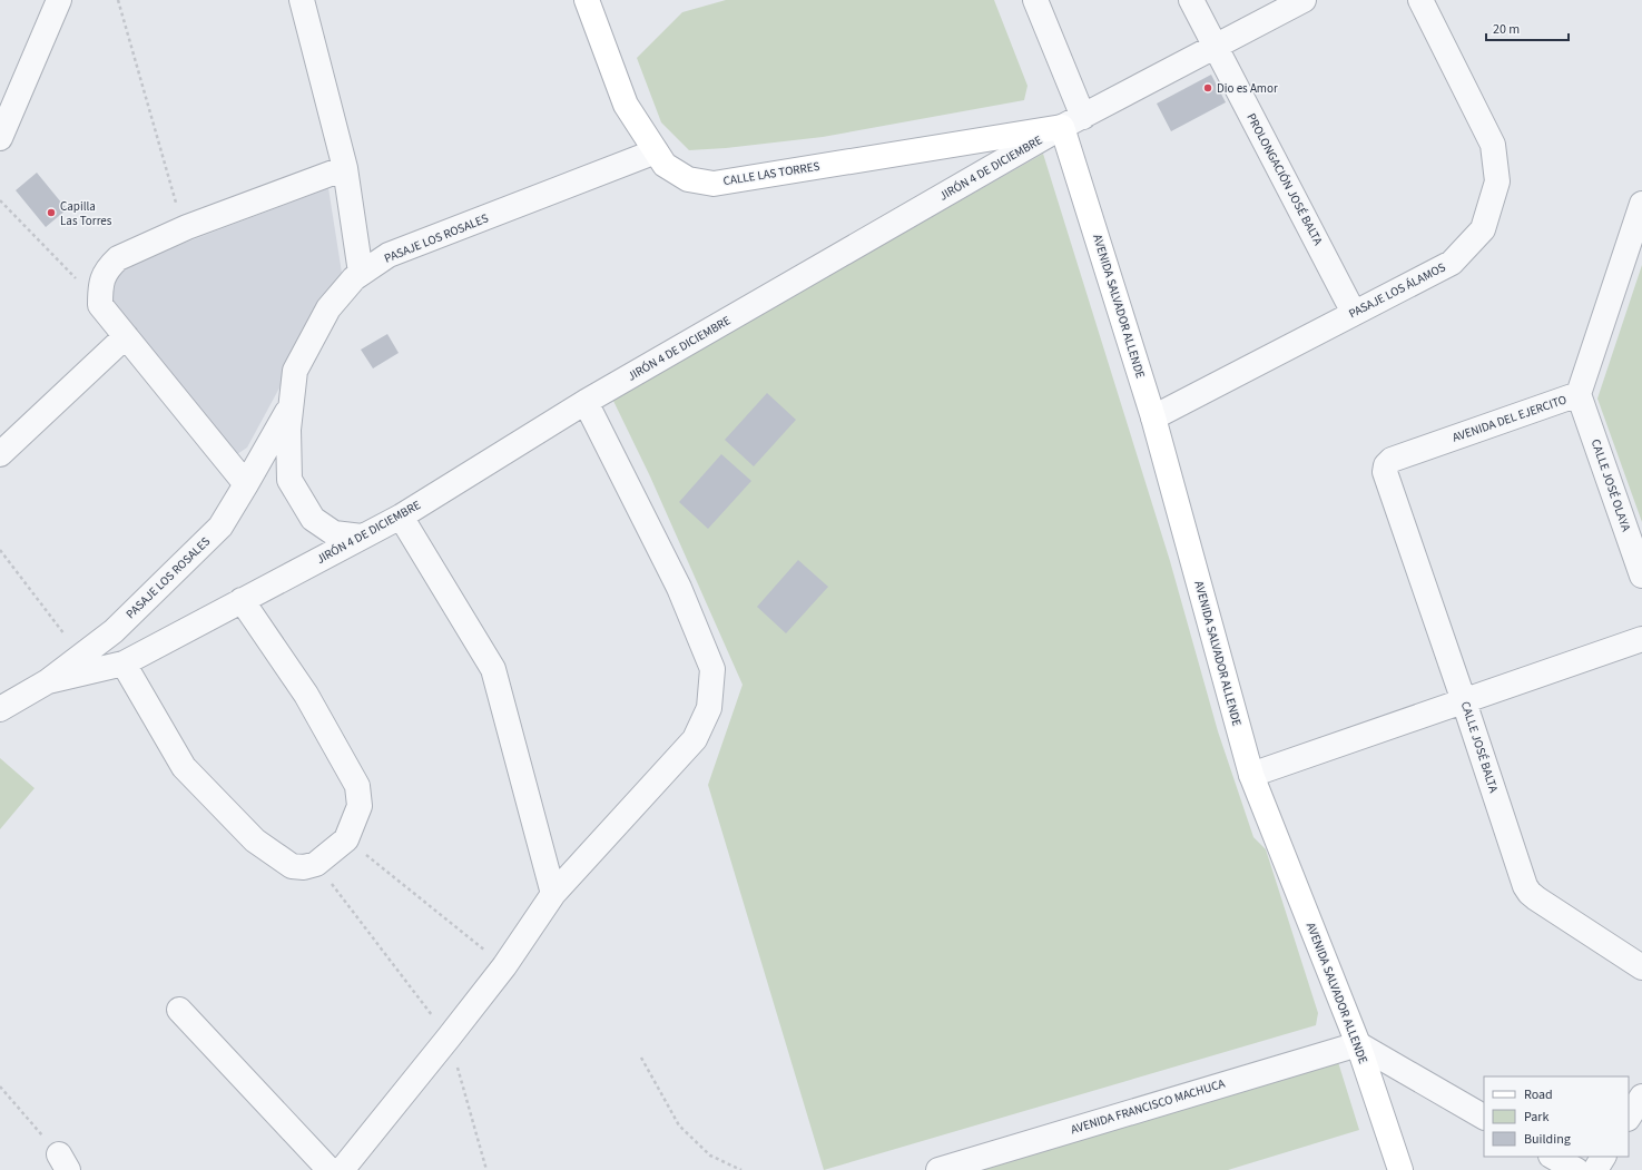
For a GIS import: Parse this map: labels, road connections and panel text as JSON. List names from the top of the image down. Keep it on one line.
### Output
{"streets":{"street":["JIRÓN 4 DE DICIEMBRE","CALLE LAS TORRES","PROLONGACIÓN JOSÉ BALTA","PASAJE LOS ROSALES","PASAJE LOS ÁLAMOS","AVENIDA SALVADOR ALLENDE","AVENIDA DEL EJERCITO","CALLE JOSÉ OLAYA","CALLE JOSÉ BALTA","AVENIDA FRANCISCO MACHUCA"]},"crossings":[["JIRÓN 4 DE DICIEMBRE","CALLE LAS TORRES"],["JIRÓN 4 DE DICIEMBRE","PROLONGACIÓN JOSÉ BALTA"],["JIRÓN 4 DE DICIEMBRE","PASAJE LOS ROSALES"],["JIRÓN 4 DE DICIEMBRE","AVENIDA SALVADOR ALLENDE"],["CALLE LAS TORRES","PASAJE LOS ROSALES"],["CALLE LAS TORRES","AVENIDA SALVADOR ALLENDE"],["PROLONGACIÓN JOSÉ BALTA","PASAJE LOS ÁLAMOS"],["PASAJE LOS ÁLAMOS","AVENIDA SALVADOR ALLENDE"],["AVENIDA SALVADOR ALLENDE","AVENIDA FRANCISCO MACHUCA"],["AVENIDA DEL EJERCITO","CALLE JOSÉ OLAYA"],["AVENIDA DEL EJERCITO","CALLE JOSÉ BALTA"]],"places":["Dio es Amor","Capilla Las Torres"],"legend":["Road","Park","Building"],"scale_bar":"20 m"}
